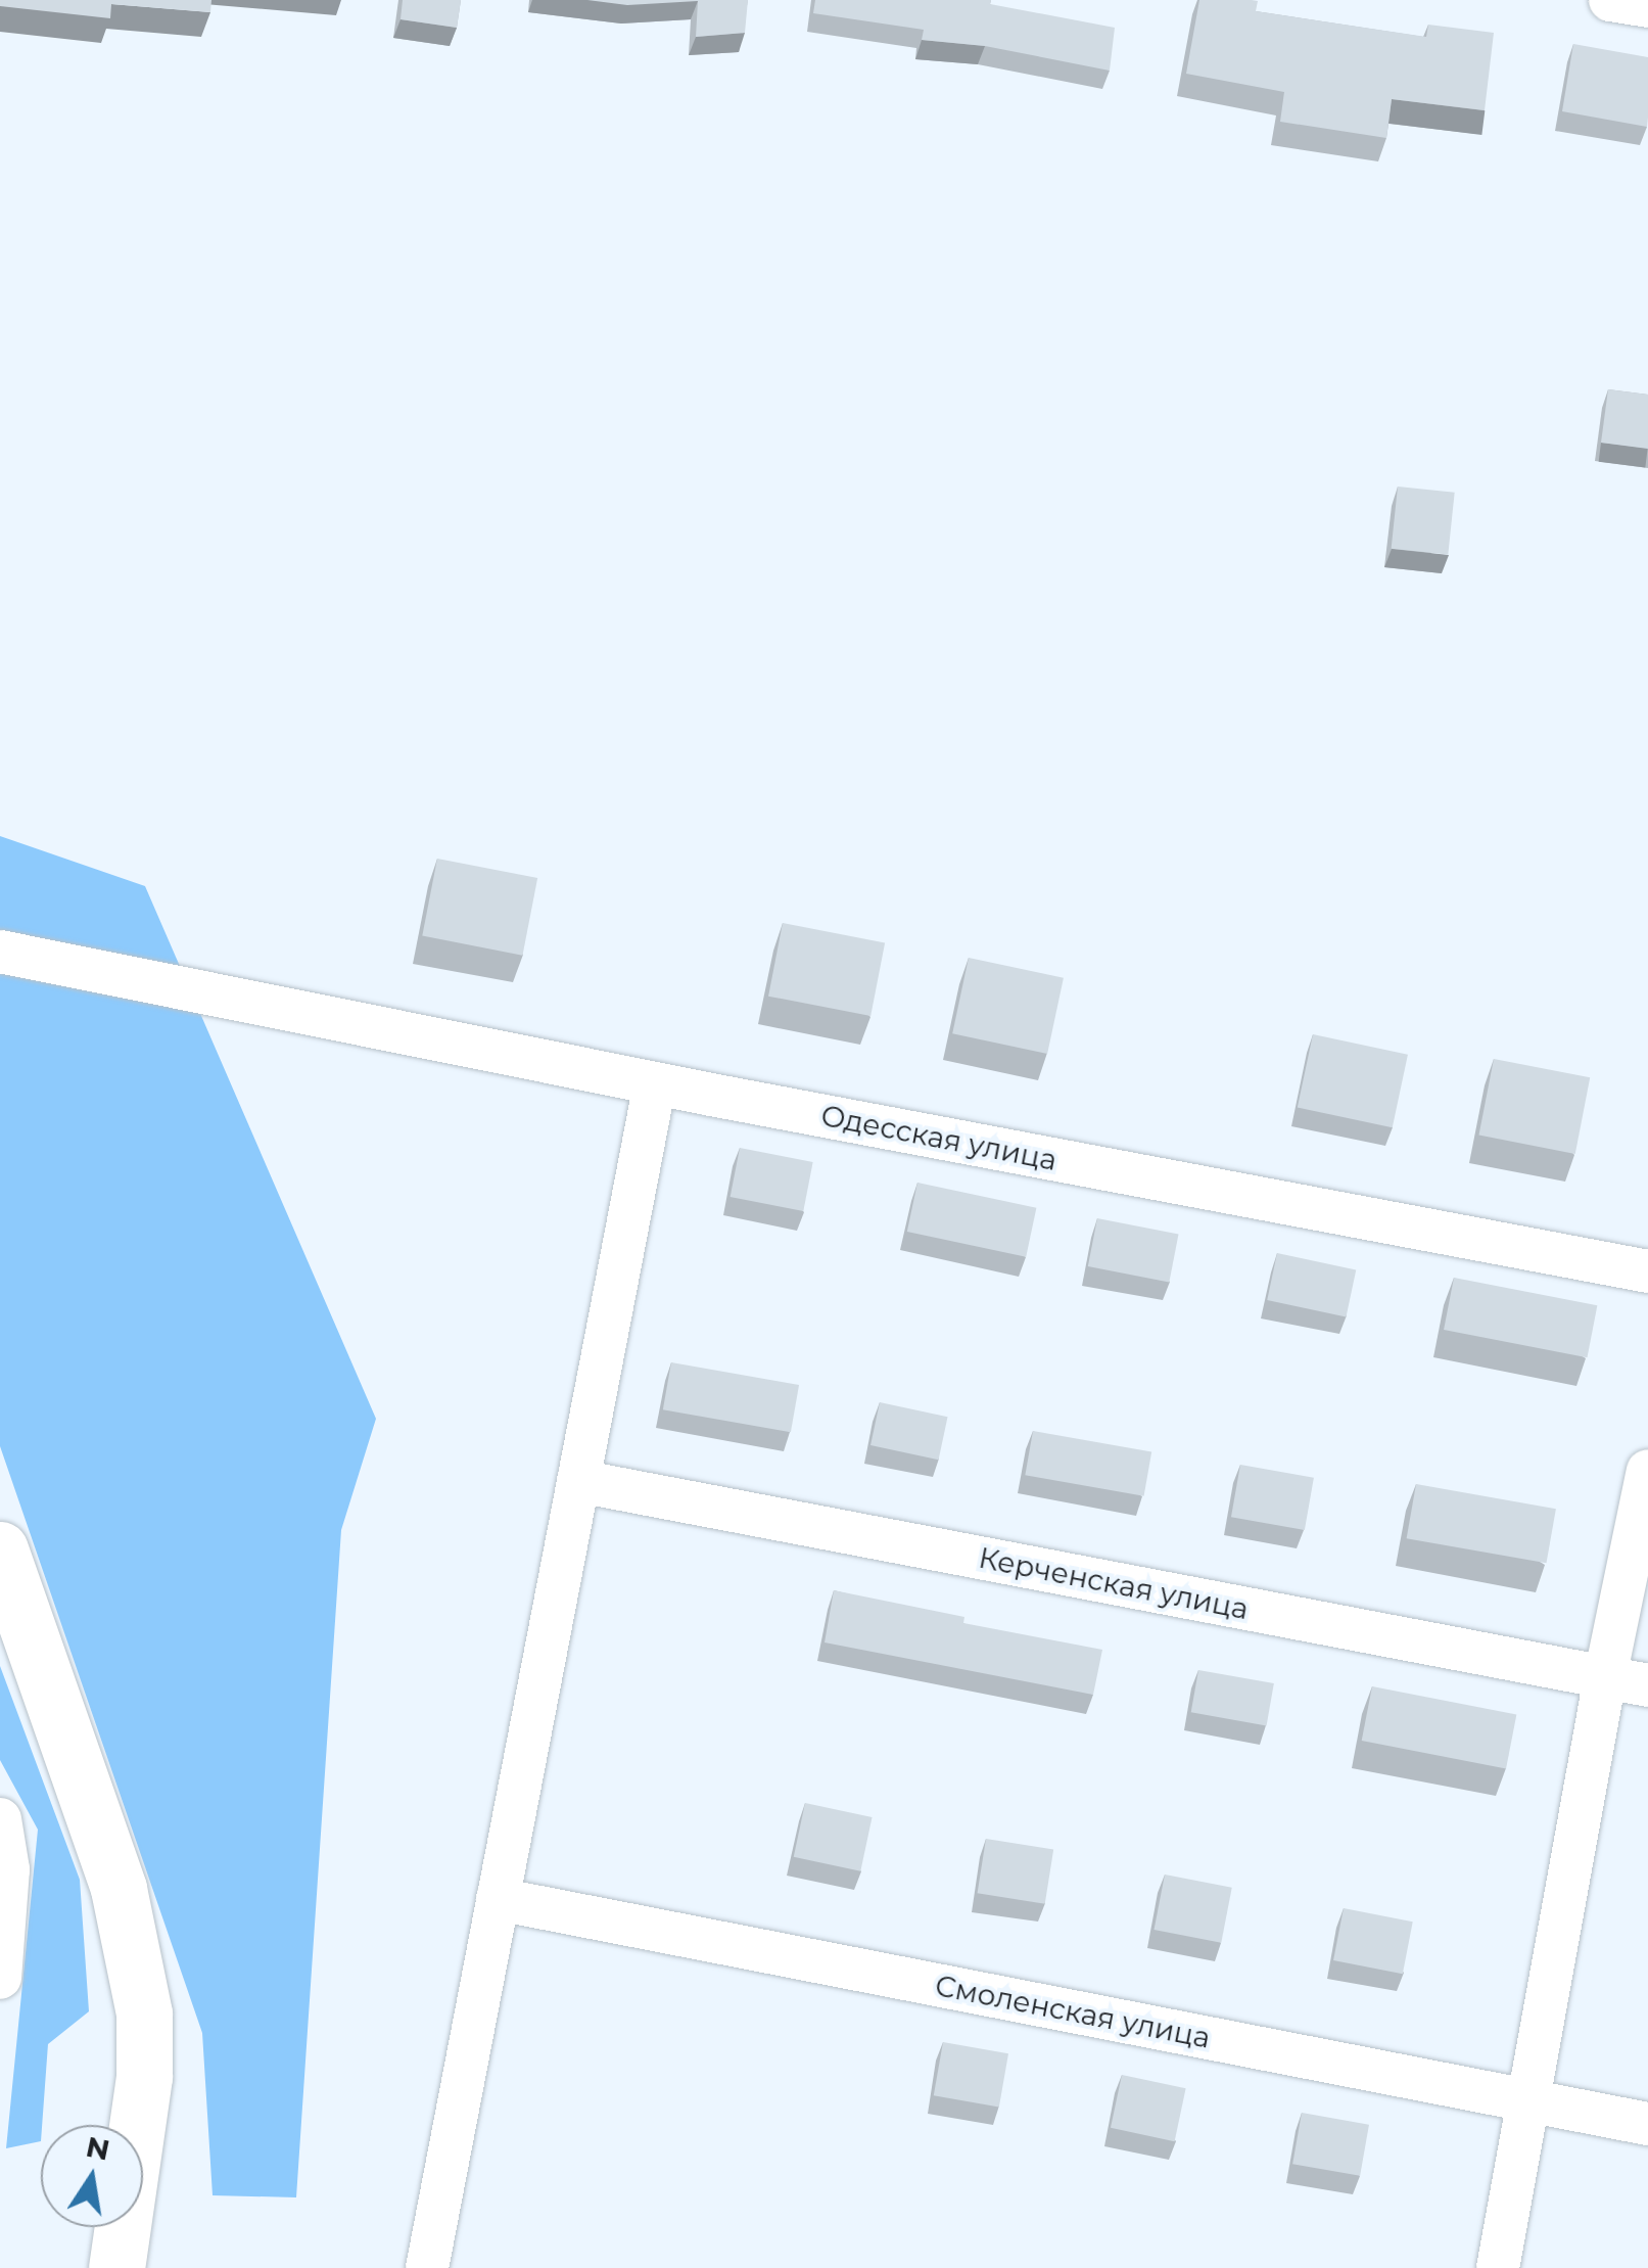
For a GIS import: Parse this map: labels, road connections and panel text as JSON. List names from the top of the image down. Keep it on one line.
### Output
{"streets":{"street":["Одесская улица","Керченская улица","Смоленская улица"]},"north":"top"}
